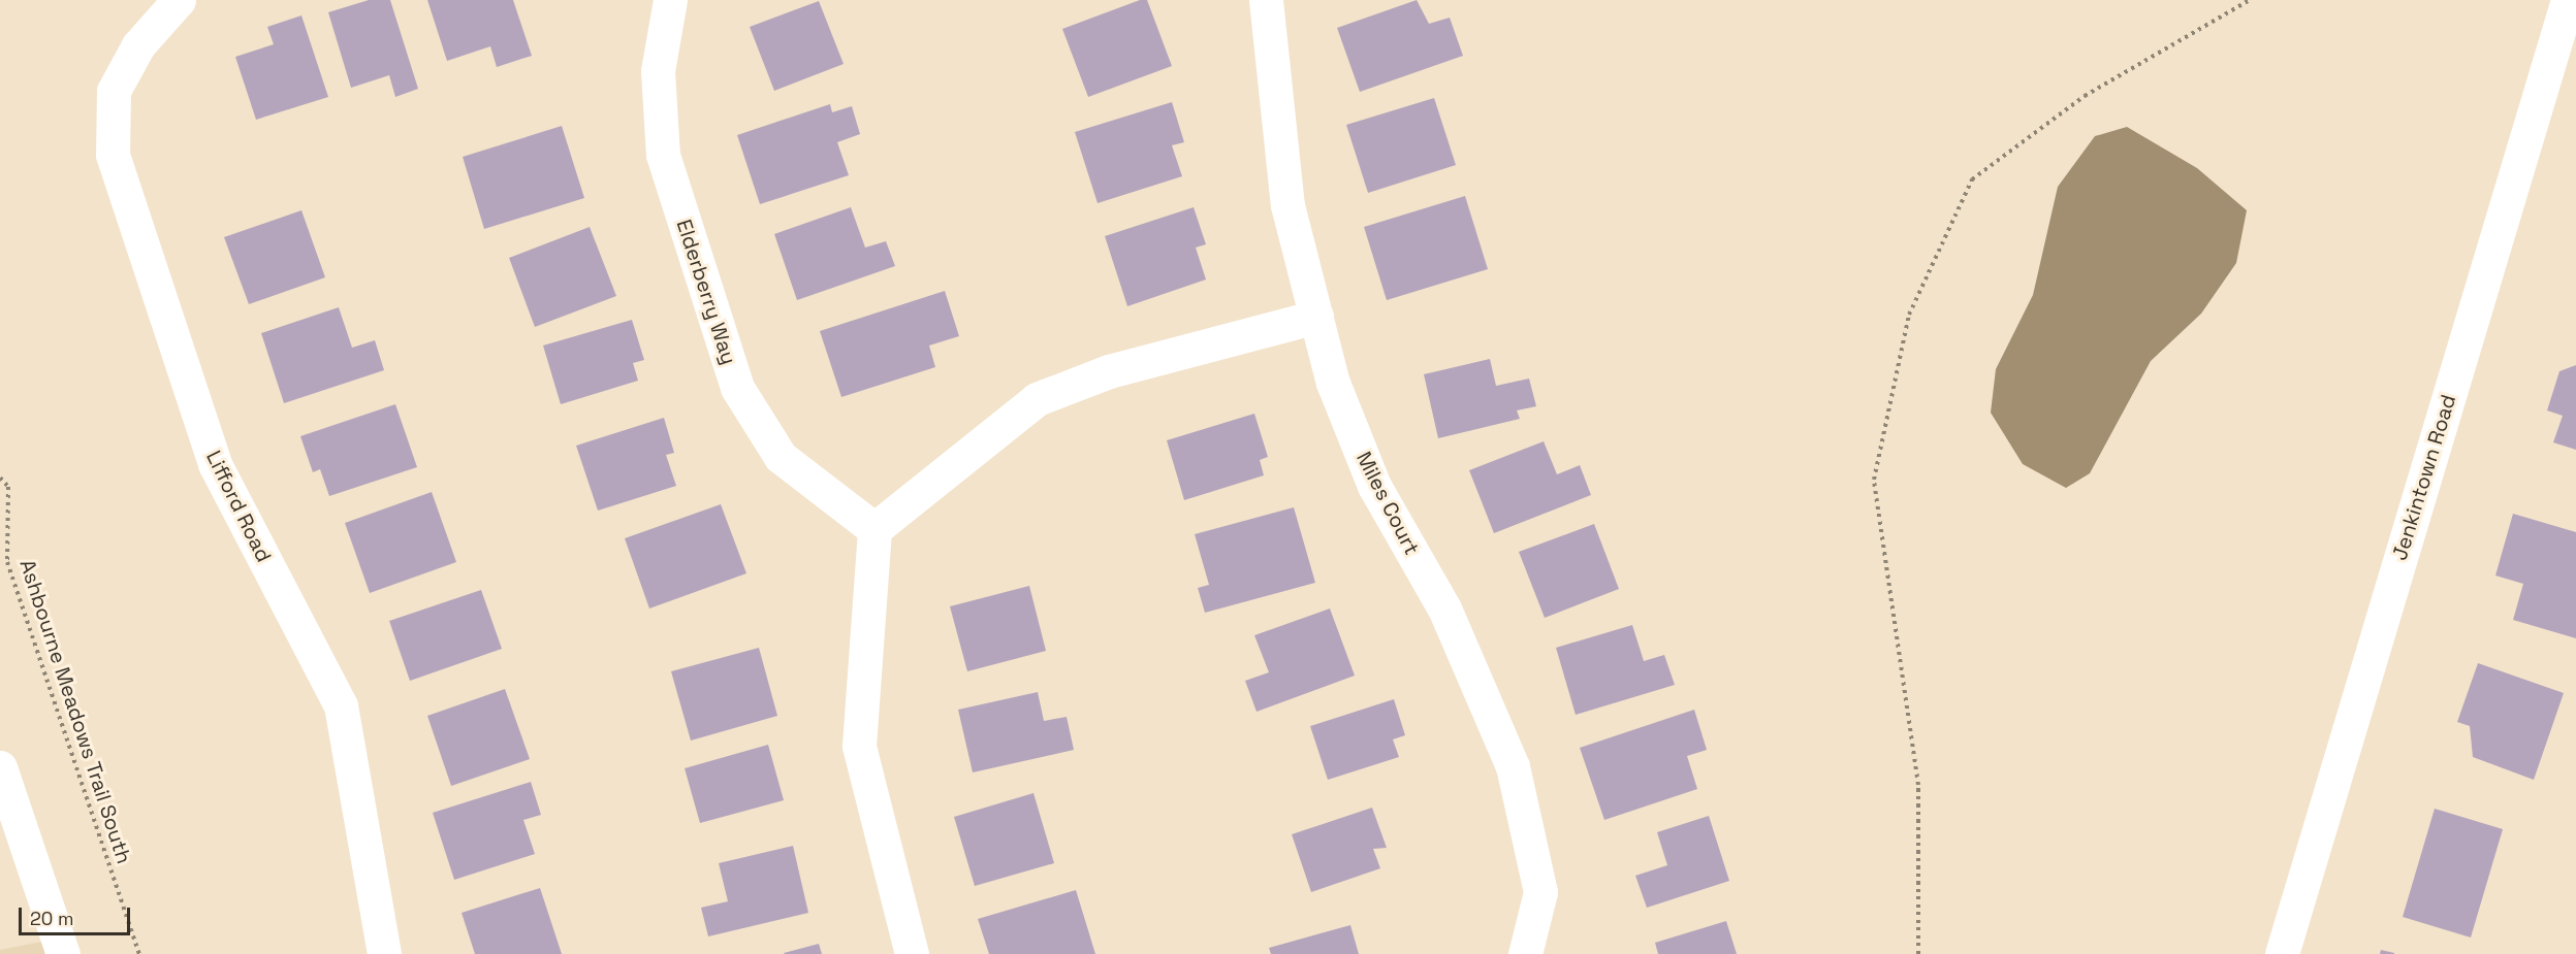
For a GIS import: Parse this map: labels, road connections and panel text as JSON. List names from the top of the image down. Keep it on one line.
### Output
{"streets":{"street":["Elderberry Way","Jenkintown Road","Miles Court","Lifford Road"],"path":["Ashbourne Meadows Trail South"]},"scale_bar":"20 m"}
